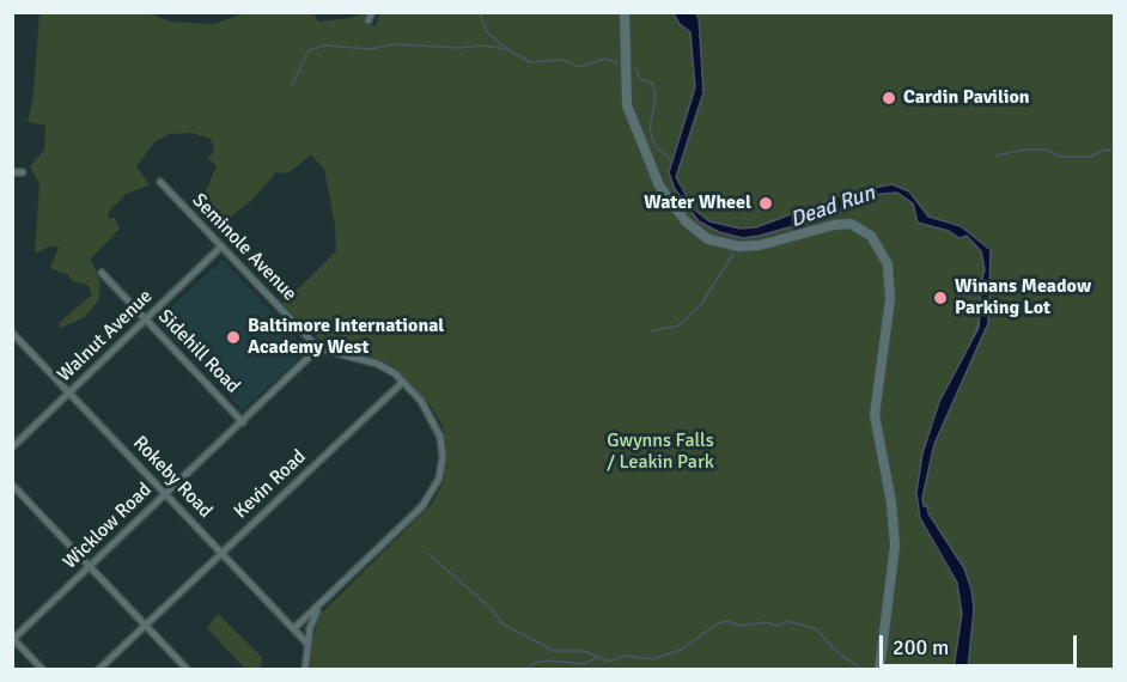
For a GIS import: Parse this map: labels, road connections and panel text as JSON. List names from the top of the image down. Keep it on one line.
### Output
{"streets":{"street":["Seminole Avenue","Walnut Avenue","Sidehill Road","Rokeby Road","Kevin Road","Wicklow Road"]},"crossings":[["Seminole Avenue","Walnut Avenue"],["Seminole Avenue","Wicklow Road"],["Walnut Avenue","Sidehill Road"],["Walnut Avenue","Rokeby Road"],["Sidehill Road","Wicklow Road"],["Rokeby Road","Kevin Road"],["Rokeby Road","Wicklow Road"]],"water":["Dead Run"],"parks":["Gwynns Falls / Leakin Park"],"places":["Cardin Pavilion","Water Wheel","Winans Meadow Parking Lot","Baltimore International Academy West"],"scale_bar":"200 m"}
